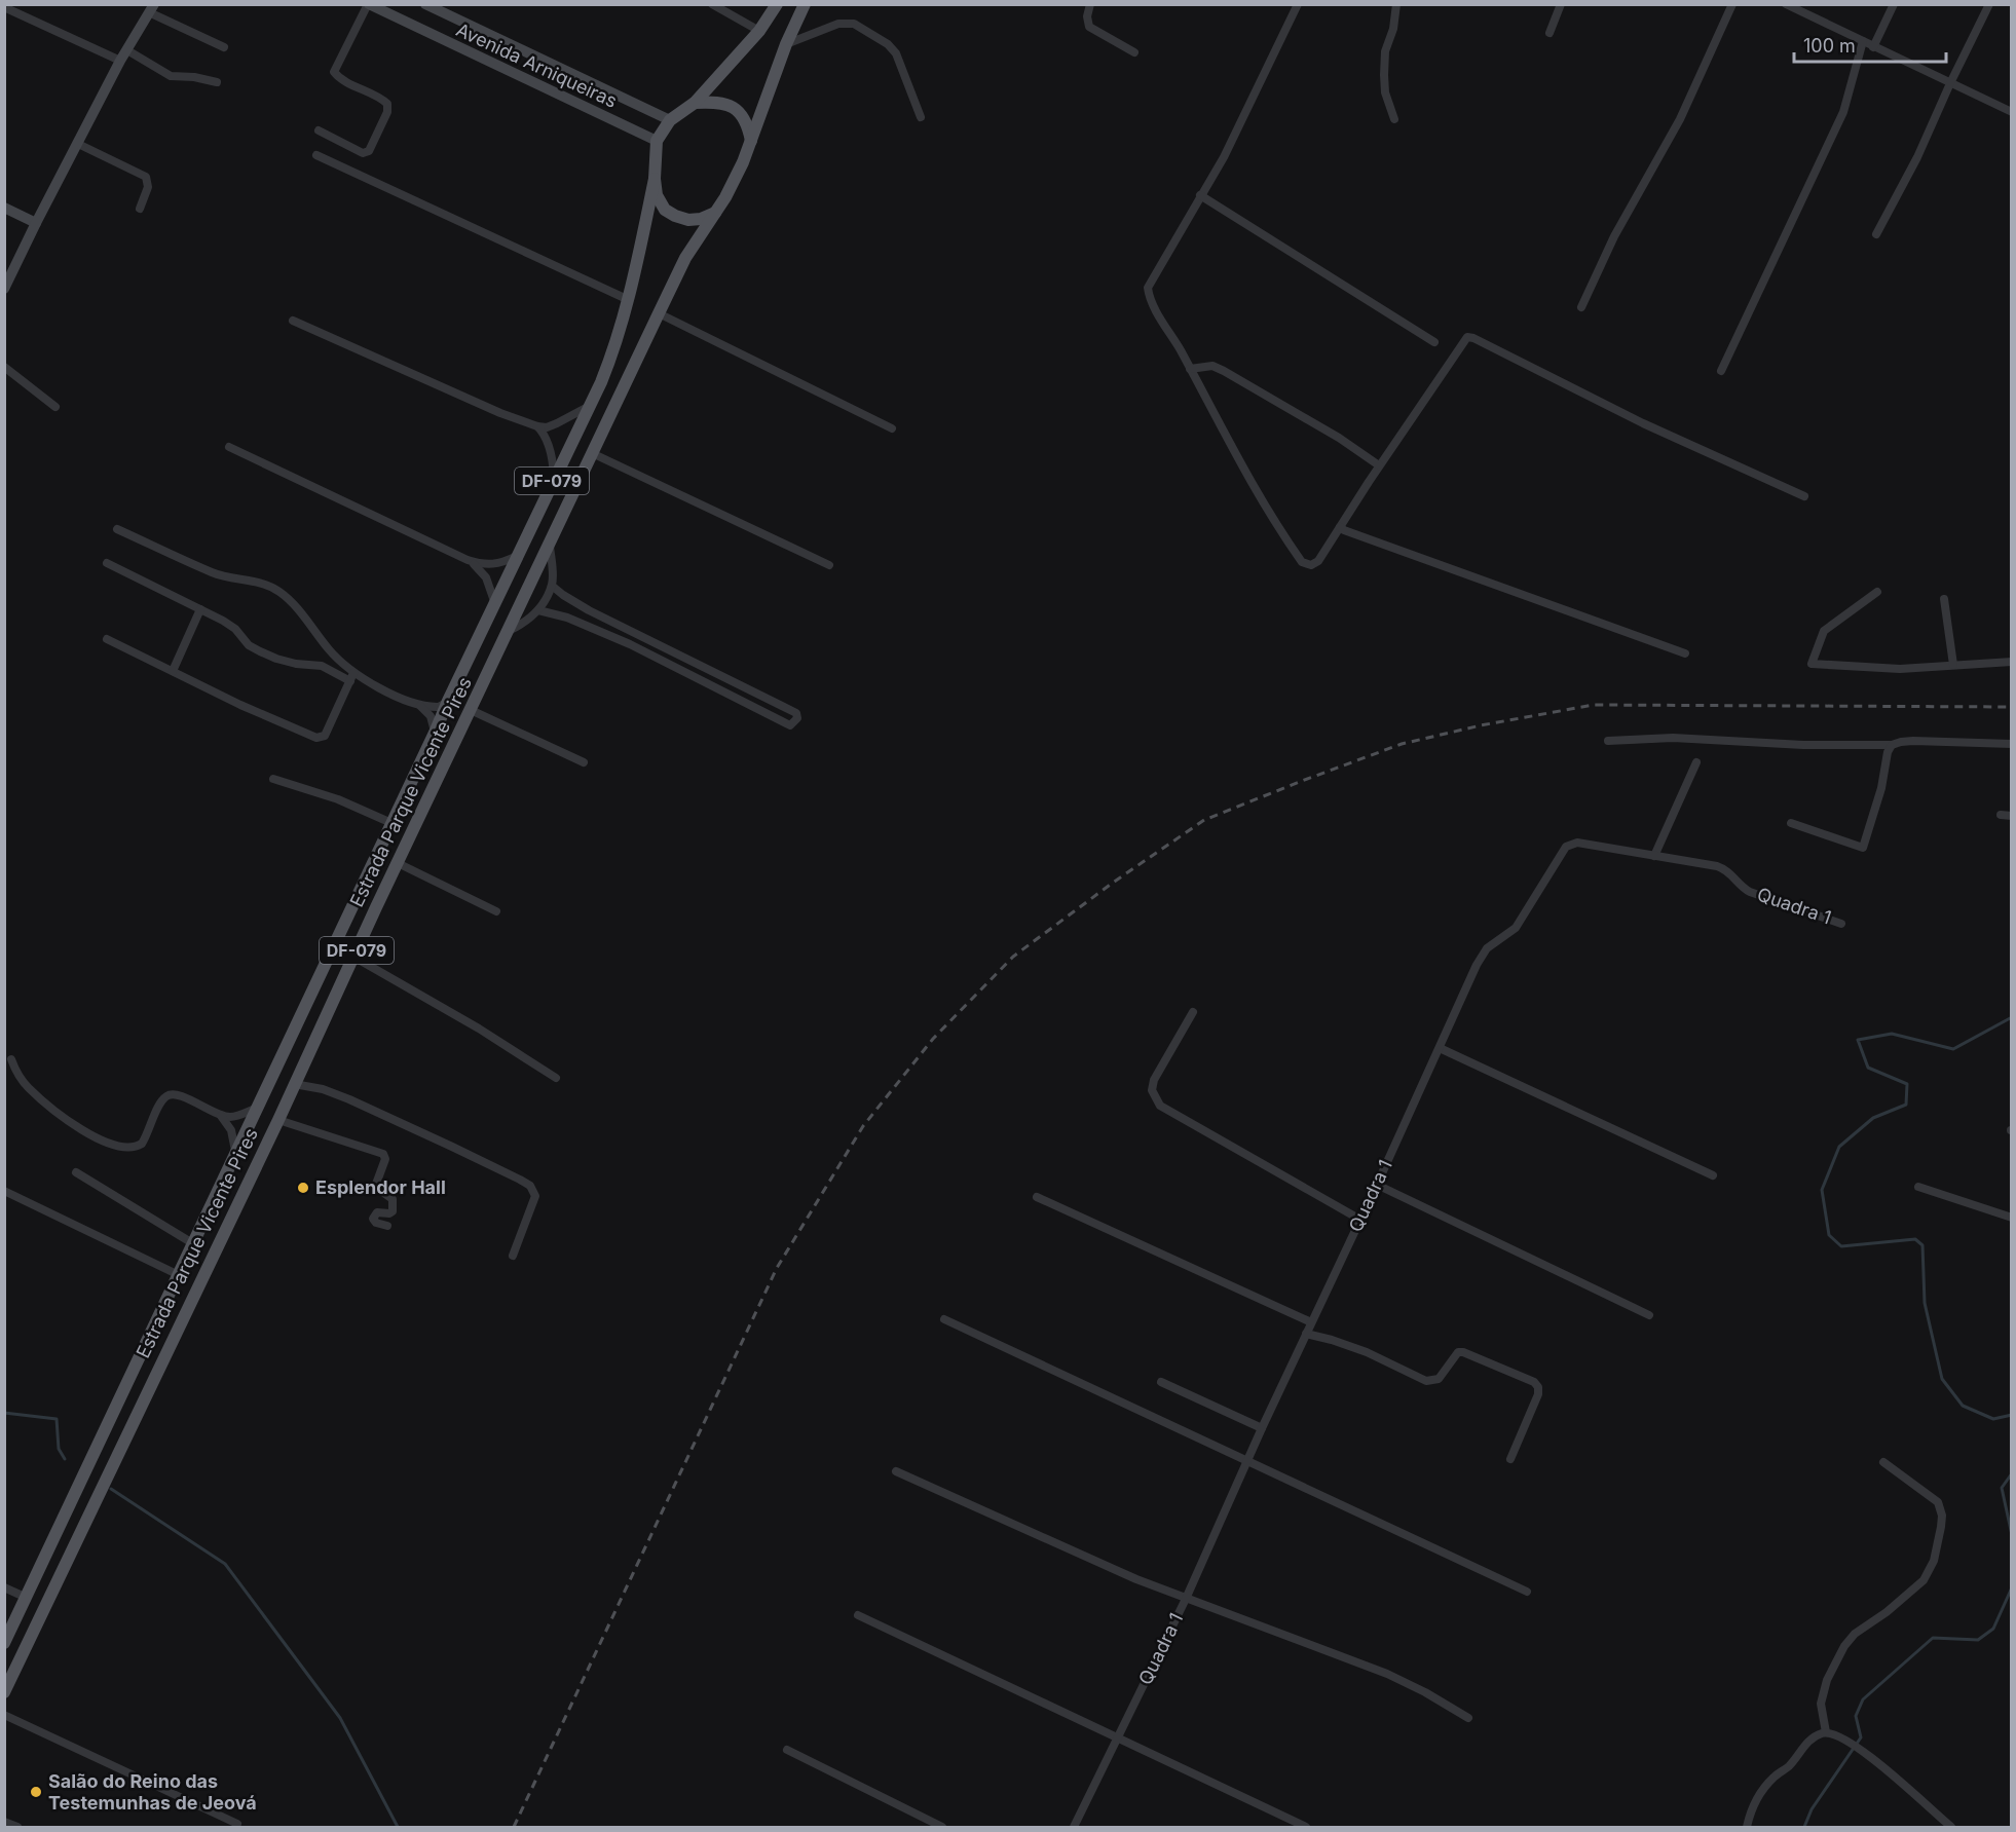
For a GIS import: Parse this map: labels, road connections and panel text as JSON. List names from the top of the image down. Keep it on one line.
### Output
{"streets":{"main road":["DF-079","Estrada Parque Vicente Pires"],"street":["Avenida Arniqueiras","Quadra 1"]},"crossings":[["Avenida Arniqueiras","DF-079"],["Avenida Arniqueiras","Estrada Parque Vicente Pires"],["DF-079","Estrada Parque Vicente Pires"]],"places":["Esplendor Hall","Salão do Reino das Testemunhas de Jeová"],"scale_bar":"100 m"}
